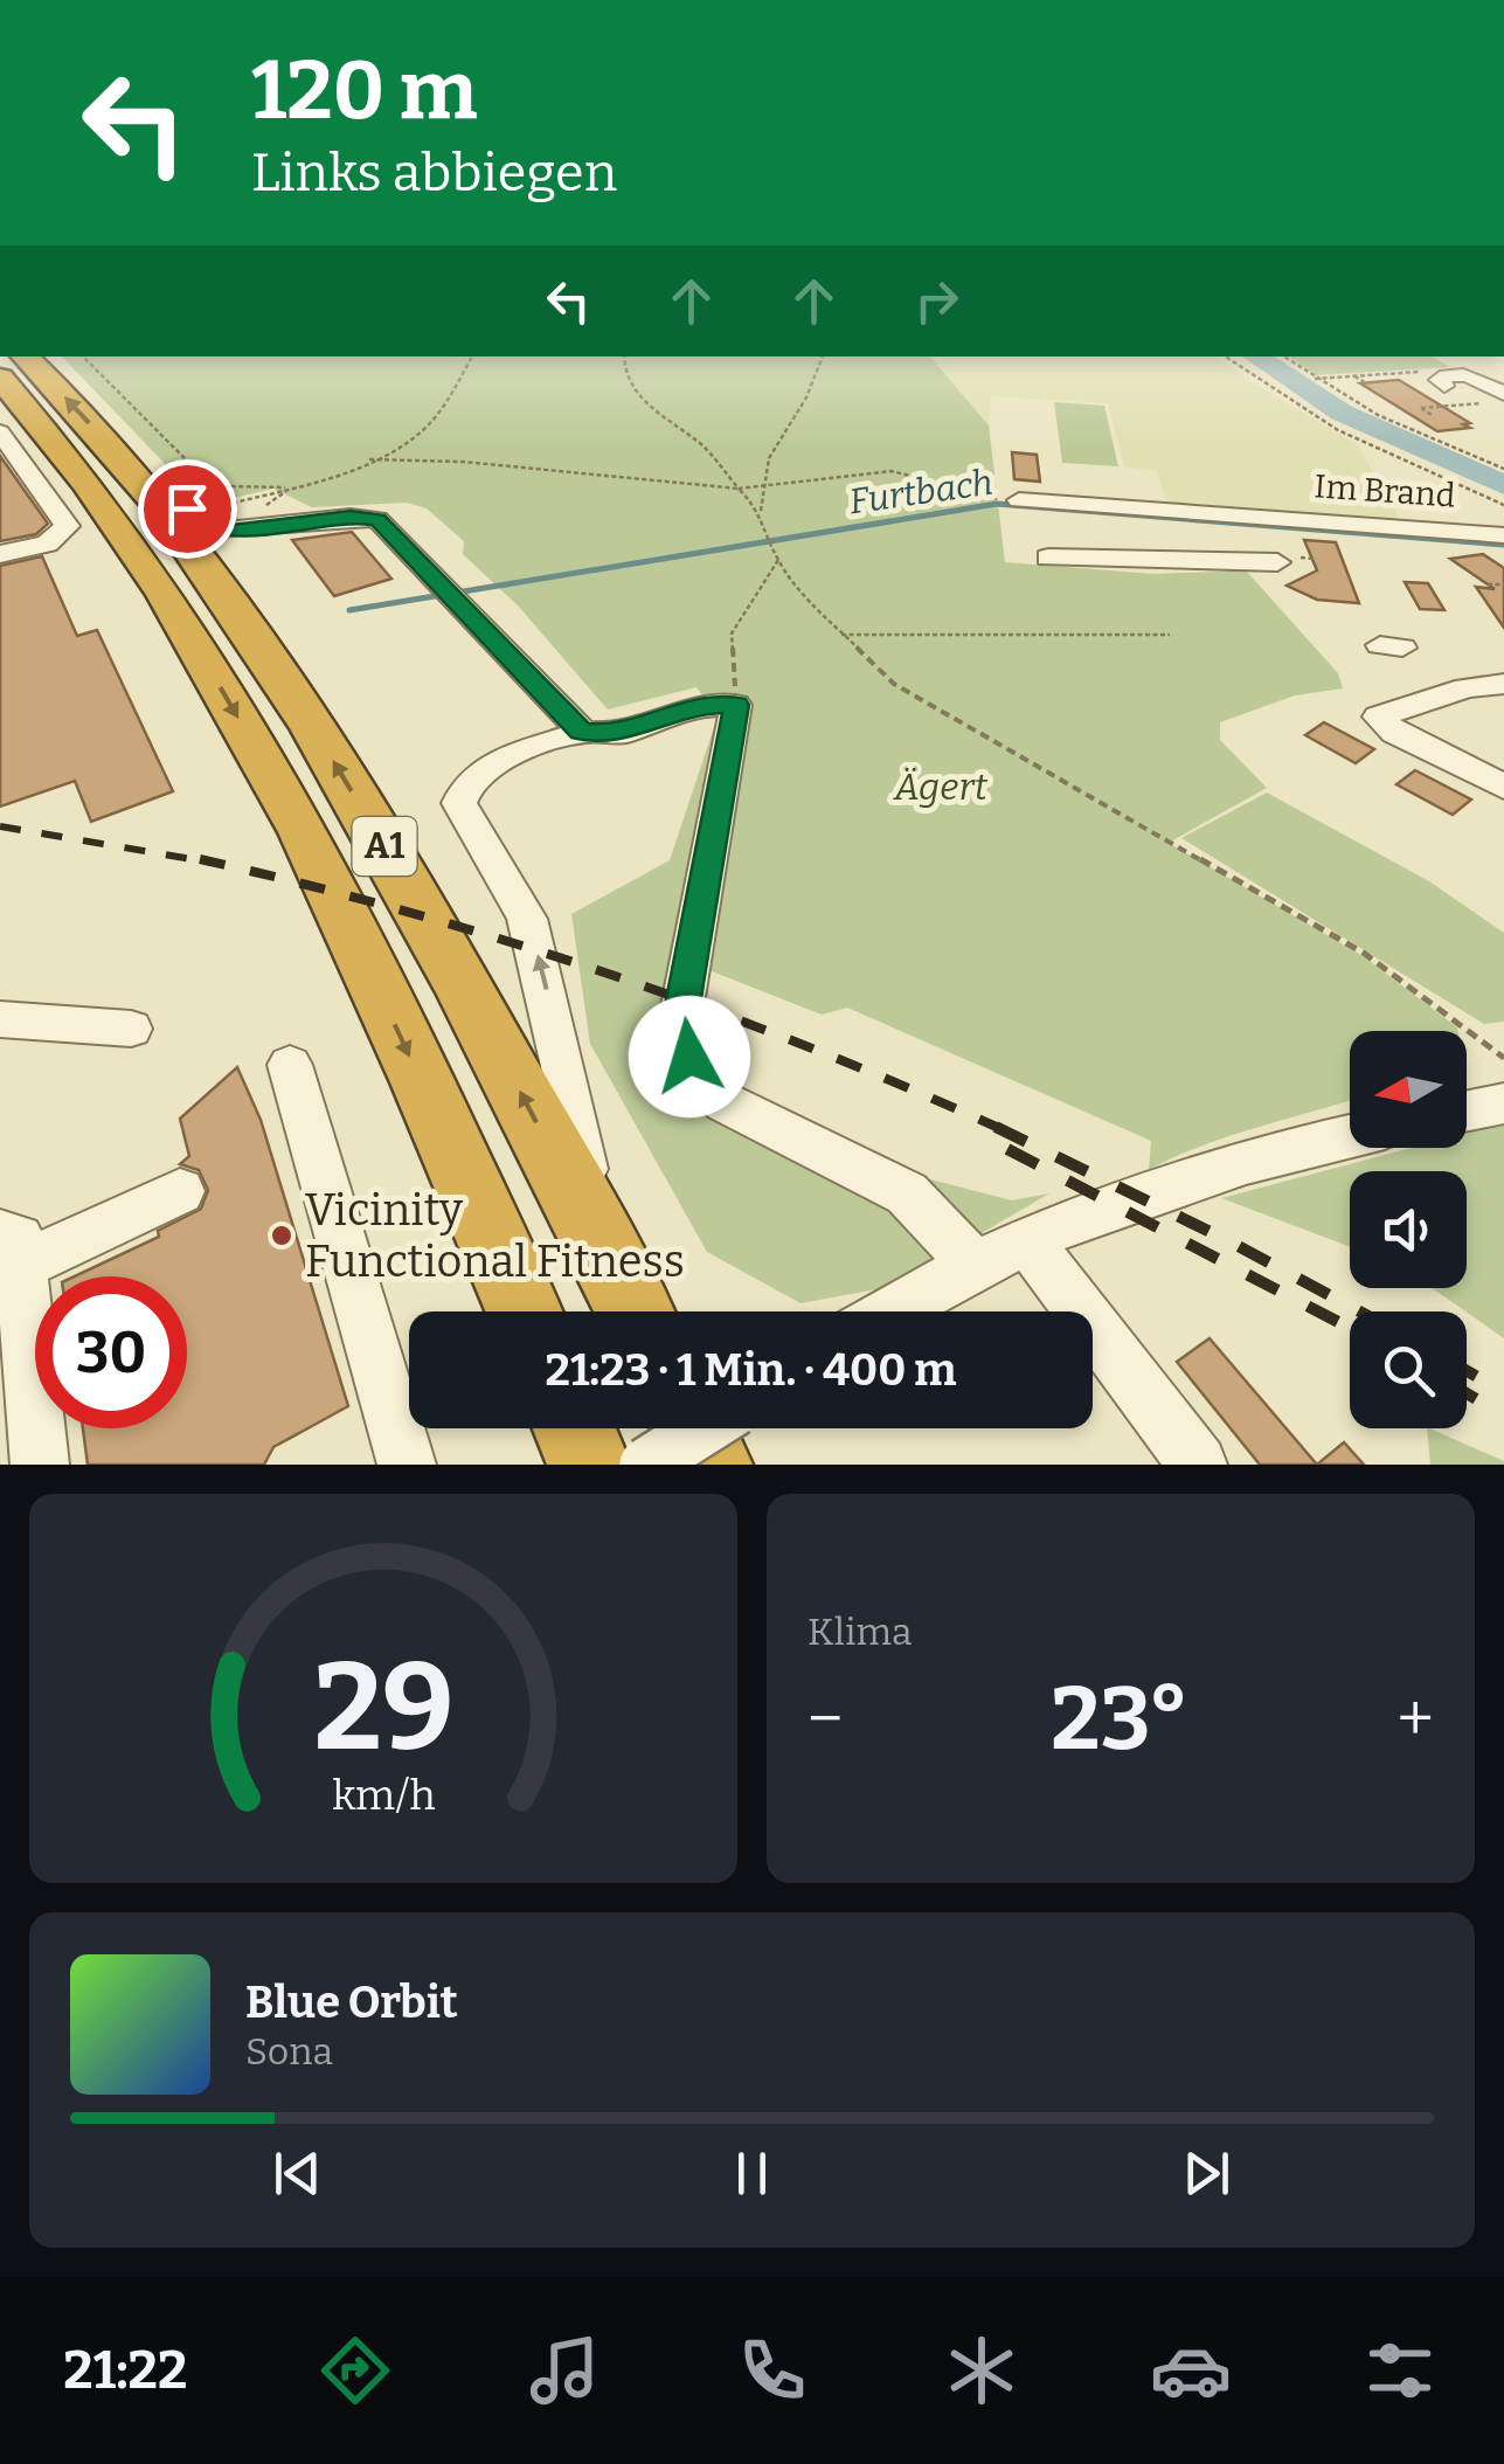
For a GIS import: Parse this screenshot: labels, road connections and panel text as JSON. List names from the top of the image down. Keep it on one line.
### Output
{"streets":{"highway":["A1"],"street":["Im Brand"]},"water":["Furtbach"],"parks":["Ägert"],"places":["Vicinity Functional Fitness"],"north":"left","page":{"turn":["120 m","Links abbiegen"],"limit":"30","trip":"21:23 · 1 Min. · 400 m","tile":"Klima","heat":["−","23°","+"],"song":["Blue Orbit","Sona"],"tabs":"21:22","gauge":["29","km/h"]}}
